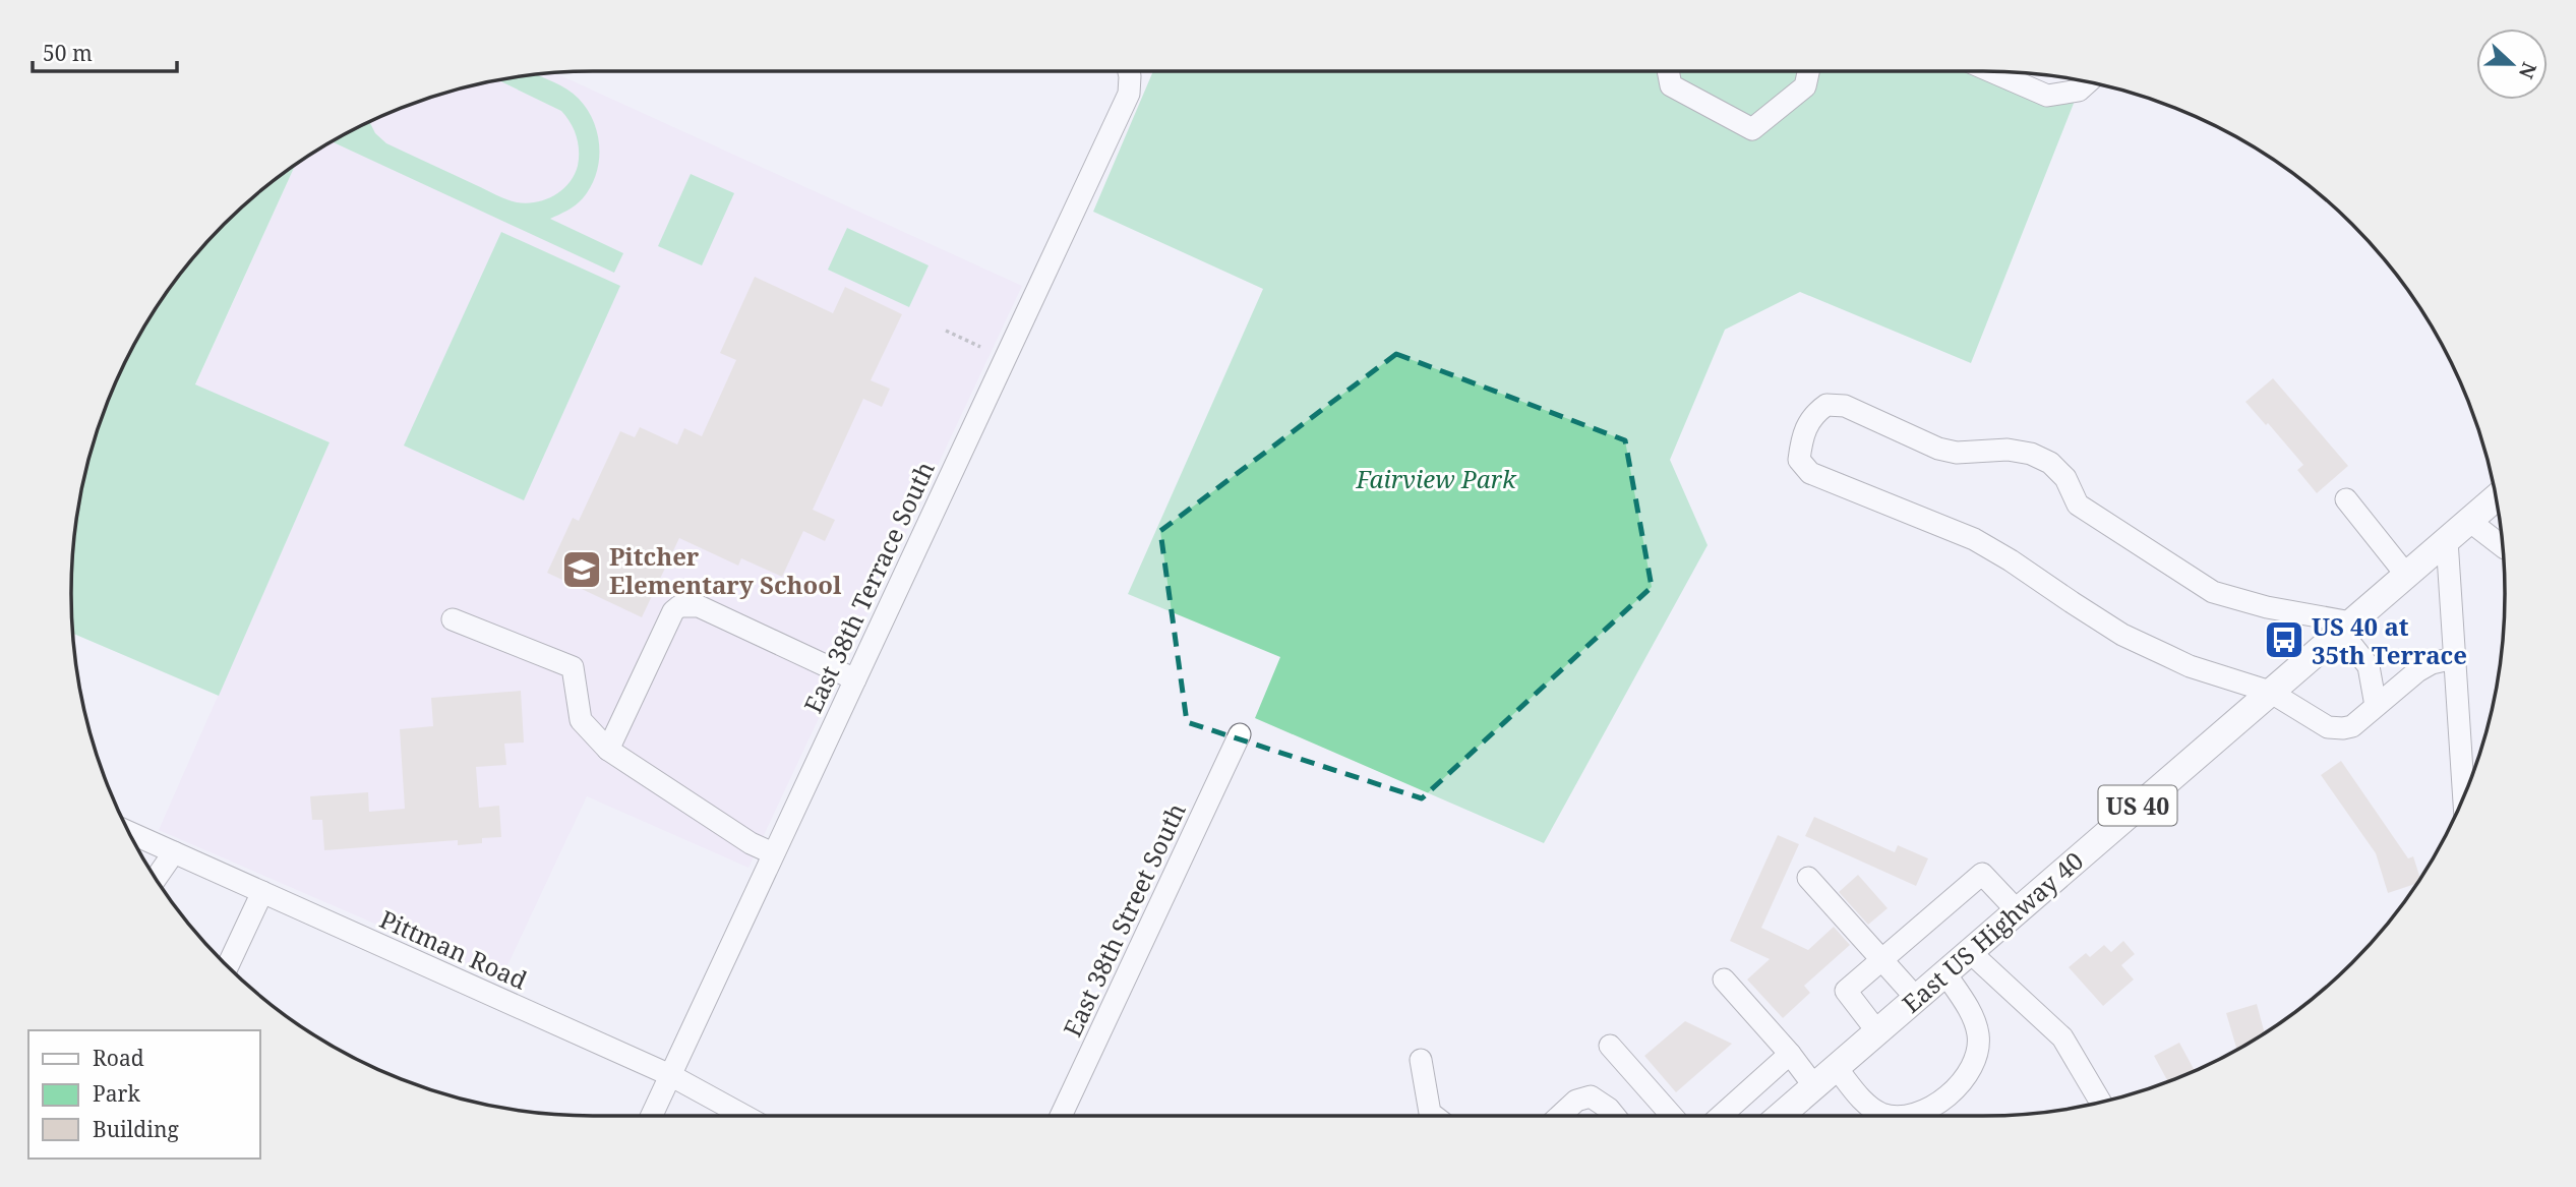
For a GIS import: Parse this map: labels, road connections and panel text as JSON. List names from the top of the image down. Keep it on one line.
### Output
{"streets":{"main road":["US 40","East US Highway 40"],"street":["East 38th Terrace South","East 38th Street South","Pittman Road"]},"crossings":[["East 38th Terrace South","Pittman Road"]],"parks":["Fairview Park"],"places":{"school or university":["Pitcher Elementary School"],"bus stop":["US 40 at 35th Terrace"]},"legend":["Road","Park","Building"],"scale_bar":"50 m","north":"right"}
